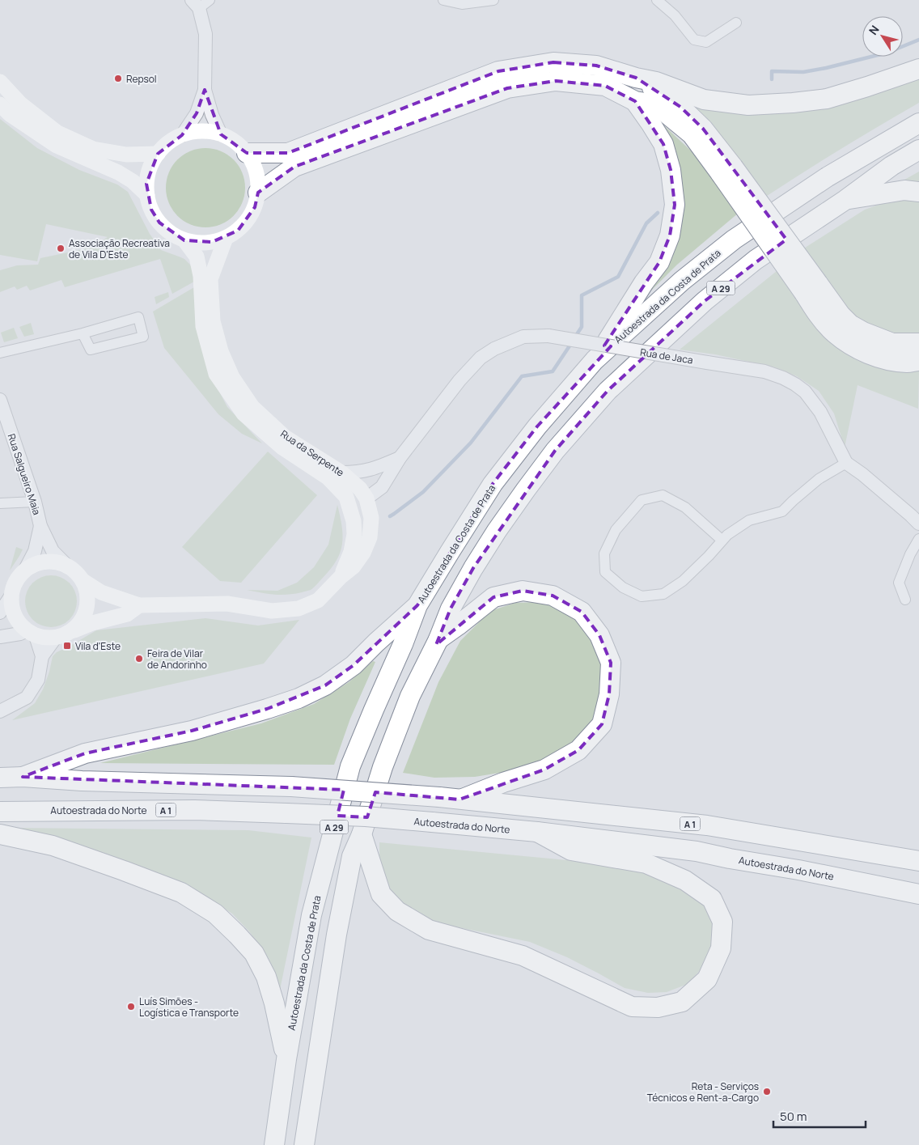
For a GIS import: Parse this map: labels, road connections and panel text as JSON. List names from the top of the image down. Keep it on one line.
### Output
{"streets":{"highway":["A 29","Autoestrada da Costa de Prata","Autoestrada do Norte","A 1"],"main road":["Rua de Jaca","Rua da Serpente"],"street":["Rua Salgueiro Maia"]},"crossings":[["Rua de Jaca","Rua da Serpente"],["Rua da Serpente","Rua Salgueiro Maia"]],"places":{"other":["Repsol","Associação Recreativa de Vila D'Este","Feira de Vilar de Andorinho","Luís Simões - Logística e Transporte","Reta - Serviços Técnicos e Rent-a-Cargo"],"transit":["Vila d'Este"]},"scale_bar":"50 m","north":"top left"}
